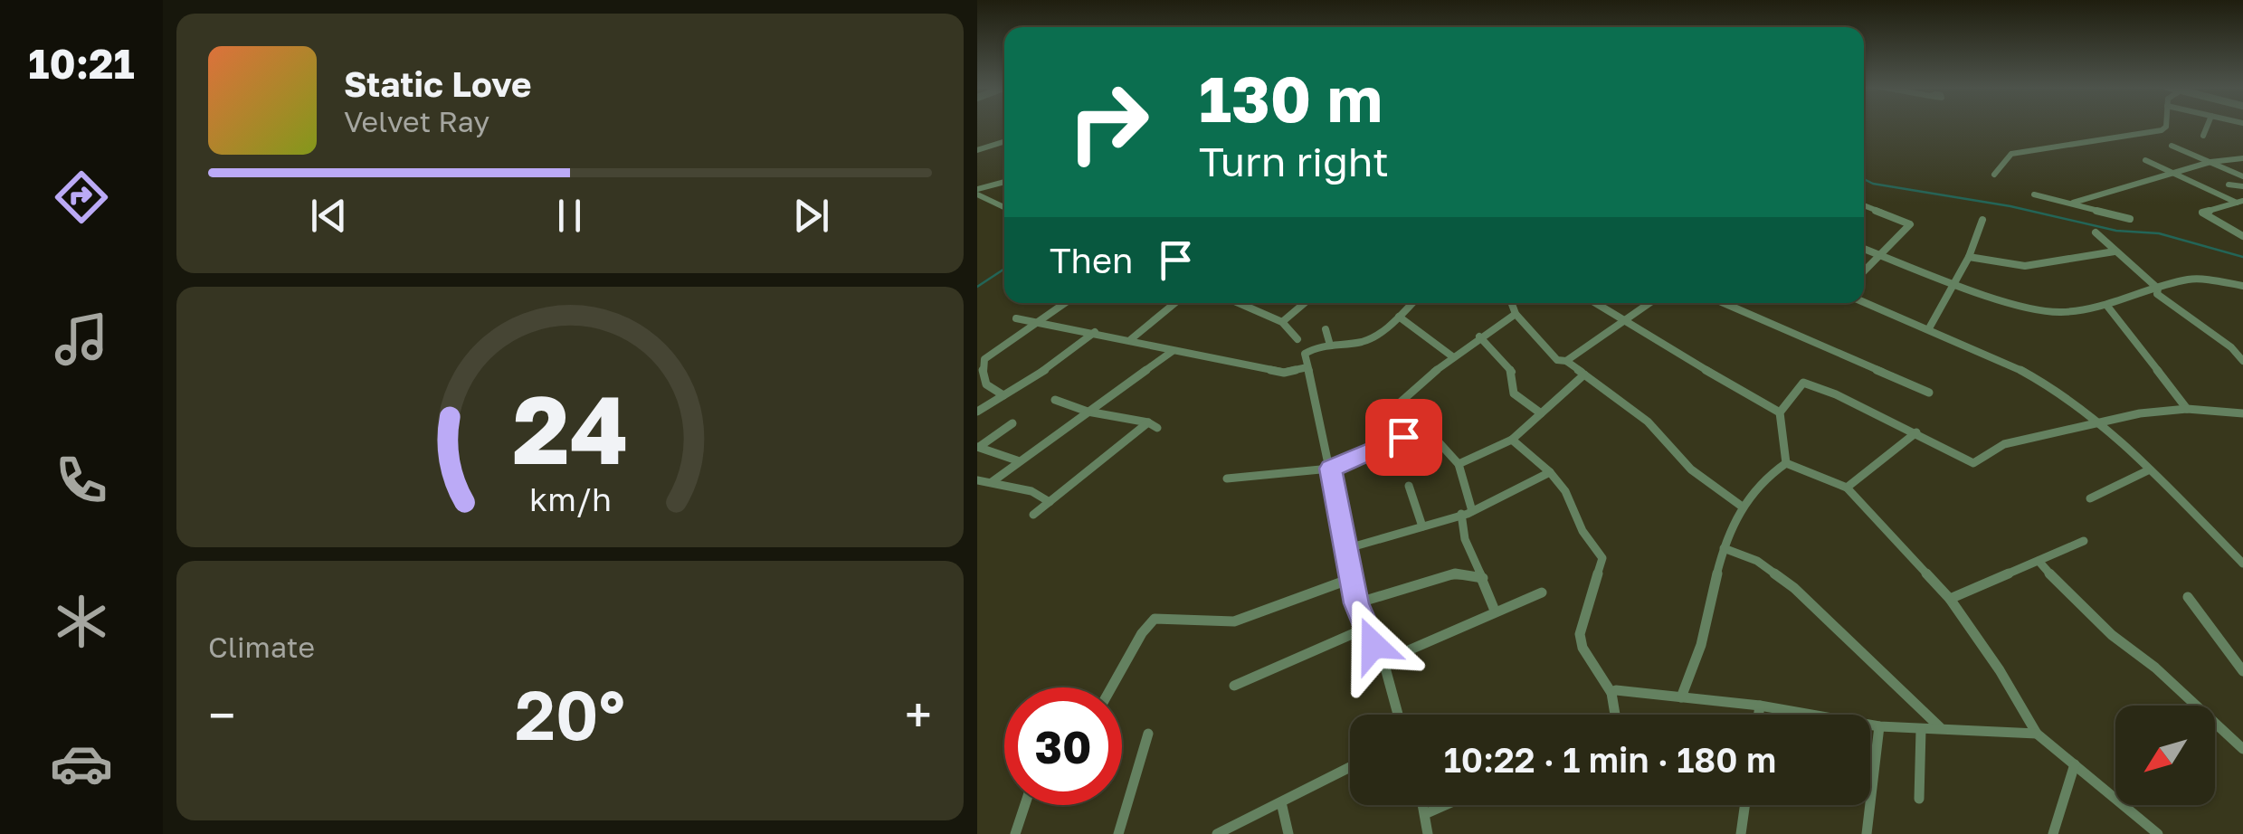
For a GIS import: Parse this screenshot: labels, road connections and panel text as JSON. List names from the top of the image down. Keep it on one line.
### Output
{"north":"bottom left","page":{"tabs":"10:21","turn":["130 m","Turn right"],"song":["Static Love","Velvet Ray"],"then":"Then","tile":"Climate","heat":["−","20°","+"],"limit":"30","trip":"10:22 · 1 min · 180 m","gauge":["24","km/h"]}}
